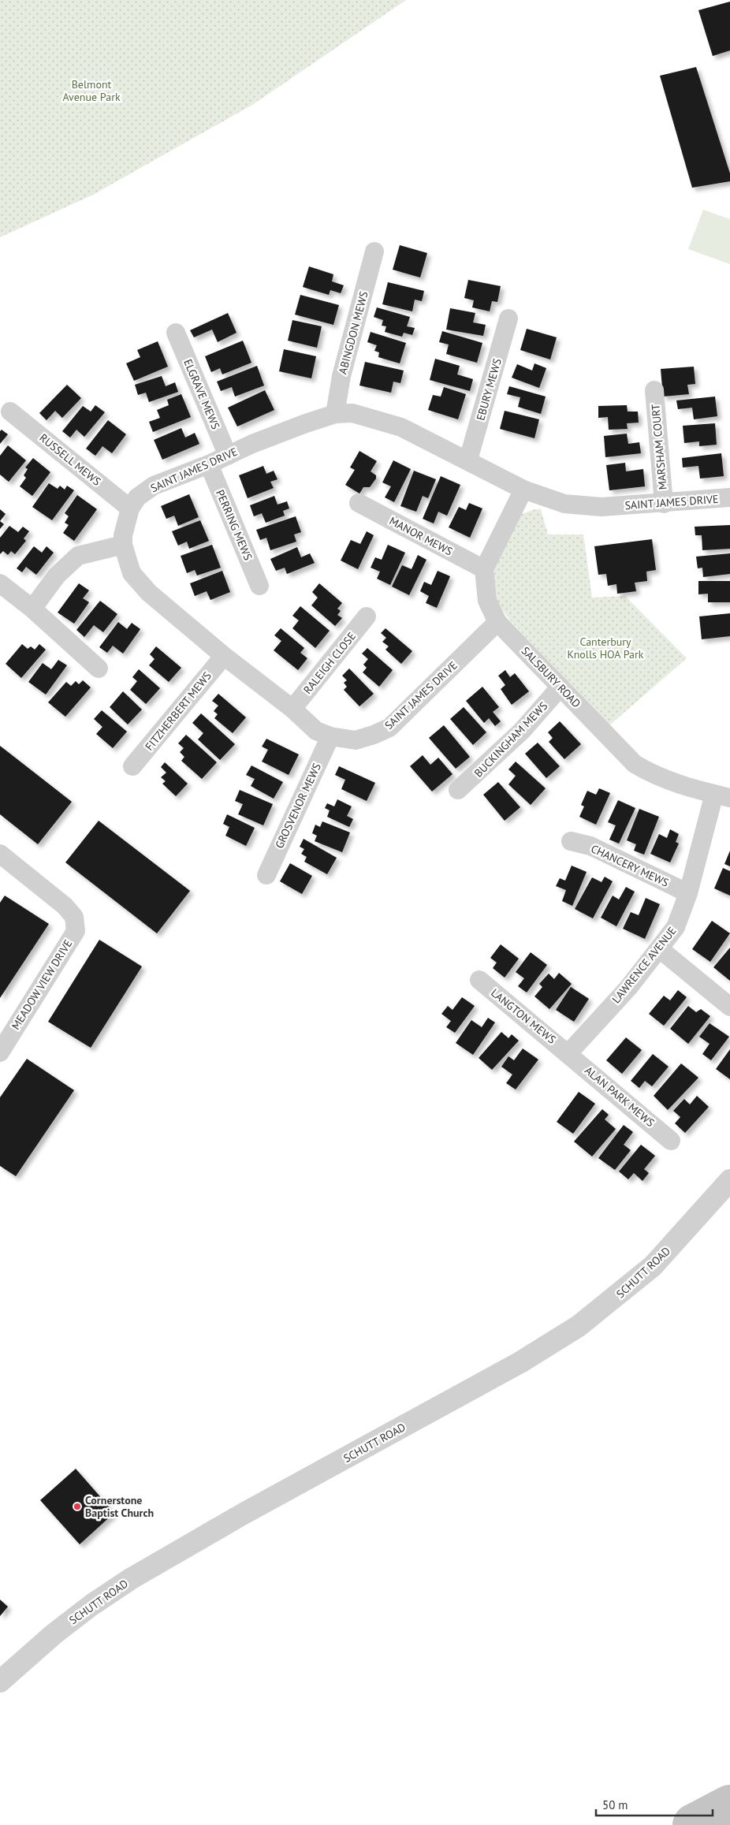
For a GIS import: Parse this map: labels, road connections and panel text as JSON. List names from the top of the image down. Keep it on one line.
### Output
{"streets":{"street":["ABINGDON MEWS","EBURY MEWS","ELGRAVE MEWS","MARSHAM COURT","RUSSELL MEWS","SAINT JAMES DRIVE","PERRING MEWS","MANOR MEWS","RALEIGH CLOSE","SALSBURY ROAD","FITZHERBERT MEWS","BUCKINGHAM MEWS","GROSVENOR MEWS","CHANCERY MEWS","LAWRENCE AVENUE","MEADOW VIEW DRIVE","LANGTON MEWS","ALAN PARK MEWS","SCHUTT ROAD"]},"crossings":[["ABINGDON MEWS","SAINT JAMES DRIVE"],["EBURY MEWS","SAINT JAMES DRIVE"],["ELGRAVE MEWS","SAINT JAMES DRIVE"],["MARSHAM COURT","SAINT JAMES DRIVE"],["RUSSELL MEWS","SAINT JAMES DRIVE"],["SAINT JAMES DRIVE","PERRING MEWS"],["SAINT JAMES DRIVE","RALEIGH CLOSE"],["SAINT JAMES DRIVE","SALSBURY ROAD"],["SAINT JAMES DRIVE","FITZHERBERT MEWS"],["SAINT JAMES DRIVE","GROSVENOR MEWS"],["MANOR MEWS","SALSBURY ROAD"],["SALSBURY ROAD","BUCKINGHAM MEWS"],["SALSBURY ROAD","LAWRENCE AVENUE"],["CHANCERY MEWS","LAWRENCE AVENUE"],["LAWRENCE AVENUE","LANGTON MEWS"],["LAWRENCE AVENUE","ALAN PARK MEWS"],["LANGTON MEWS","ALAN PARK MEWS"]],"parks":["Belmont Avenue Park","Canterbury Knolls HOA Park"],"places":["Cornerstone Baptist Church"],"scale_bar":"50 m"}
